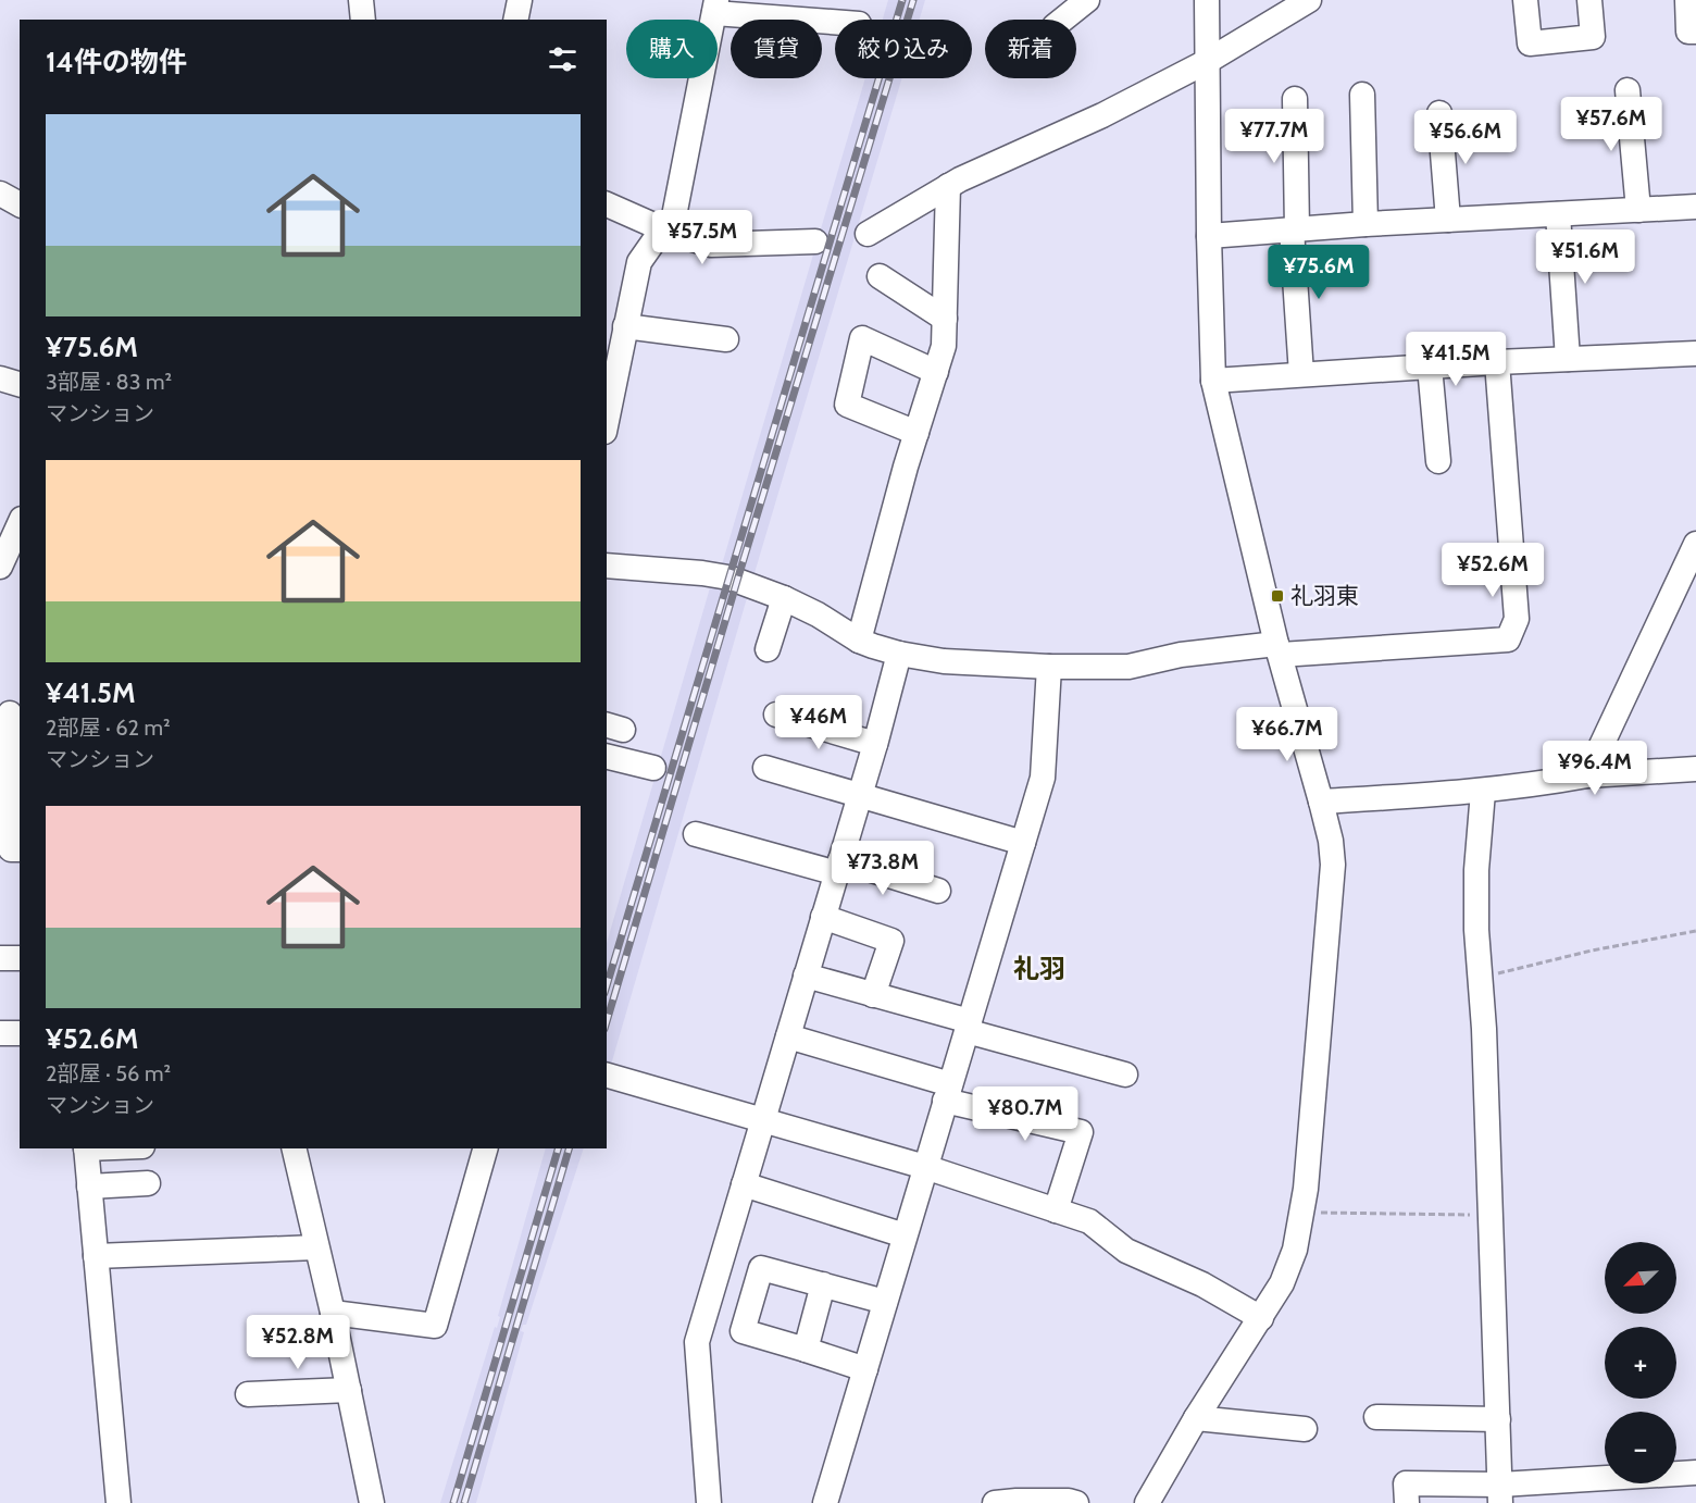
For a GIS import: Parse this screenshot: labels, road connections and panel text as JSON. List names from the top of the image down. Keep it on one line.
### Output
{"districts":["礼羽"],"places":{"transit":["礼羽東"]},"north":"bottom left","page":{"chip":["購入","賃貸","絞り込み","新着"],"heading":"14件の物件","price":["¥57.6M","¥77.7M","¥56.6M","¥57.5M","¥51.6M","¥75.6M","¥41.5M","¥52.6M","¥46M","¥66.7M","¥96.4M","¥73.8M","¥80.7M","¥52.8M"],"list":[{"name":"¥75.6M","note":"3部屋 · 83 m² · マンション"},{"name":"¥41.5M","note":"2部屋 · 62 m² · マンション"},{"name":"¥52.6M","note":"2部屋 · 56 m² · マンション"}],"map_buttons":["+","−"]}}
